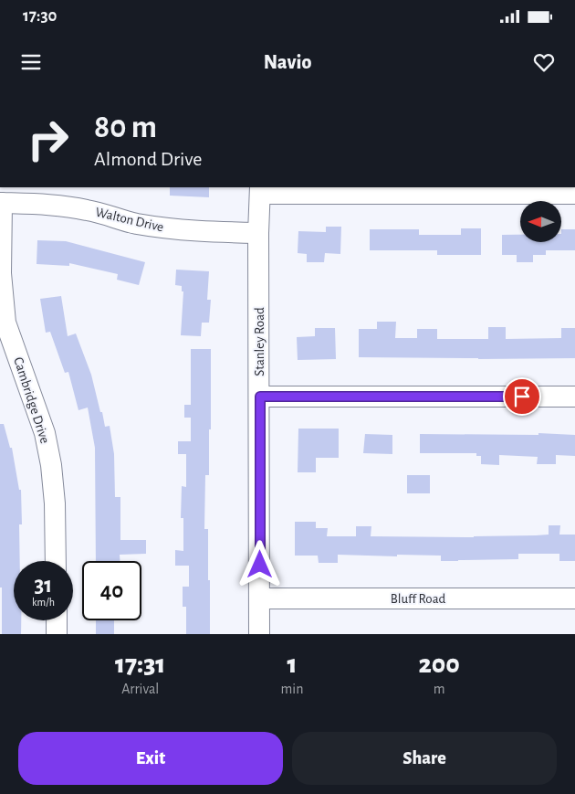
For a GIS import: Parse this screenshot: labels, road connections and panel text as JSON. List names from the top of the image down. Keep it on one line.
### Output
{"streets":{"street":["Walton Drive","Stanley Road","Cambridge Drive","Bluff Road"]},"crossings":[["Walton Drive","Stanley Road"],["Walton Drive","Cambridge Drive"],["Stanley Road","Bluff Road"]],"north":"left","page":{"status":"17:30","header":"Navio","turn":["80 m","Almond Drive"],"speed":"31 km/h","limit":"40","eta":["17:31","Arrival","1","min","200","m"],"buttons":["Exit","Share"]}}
